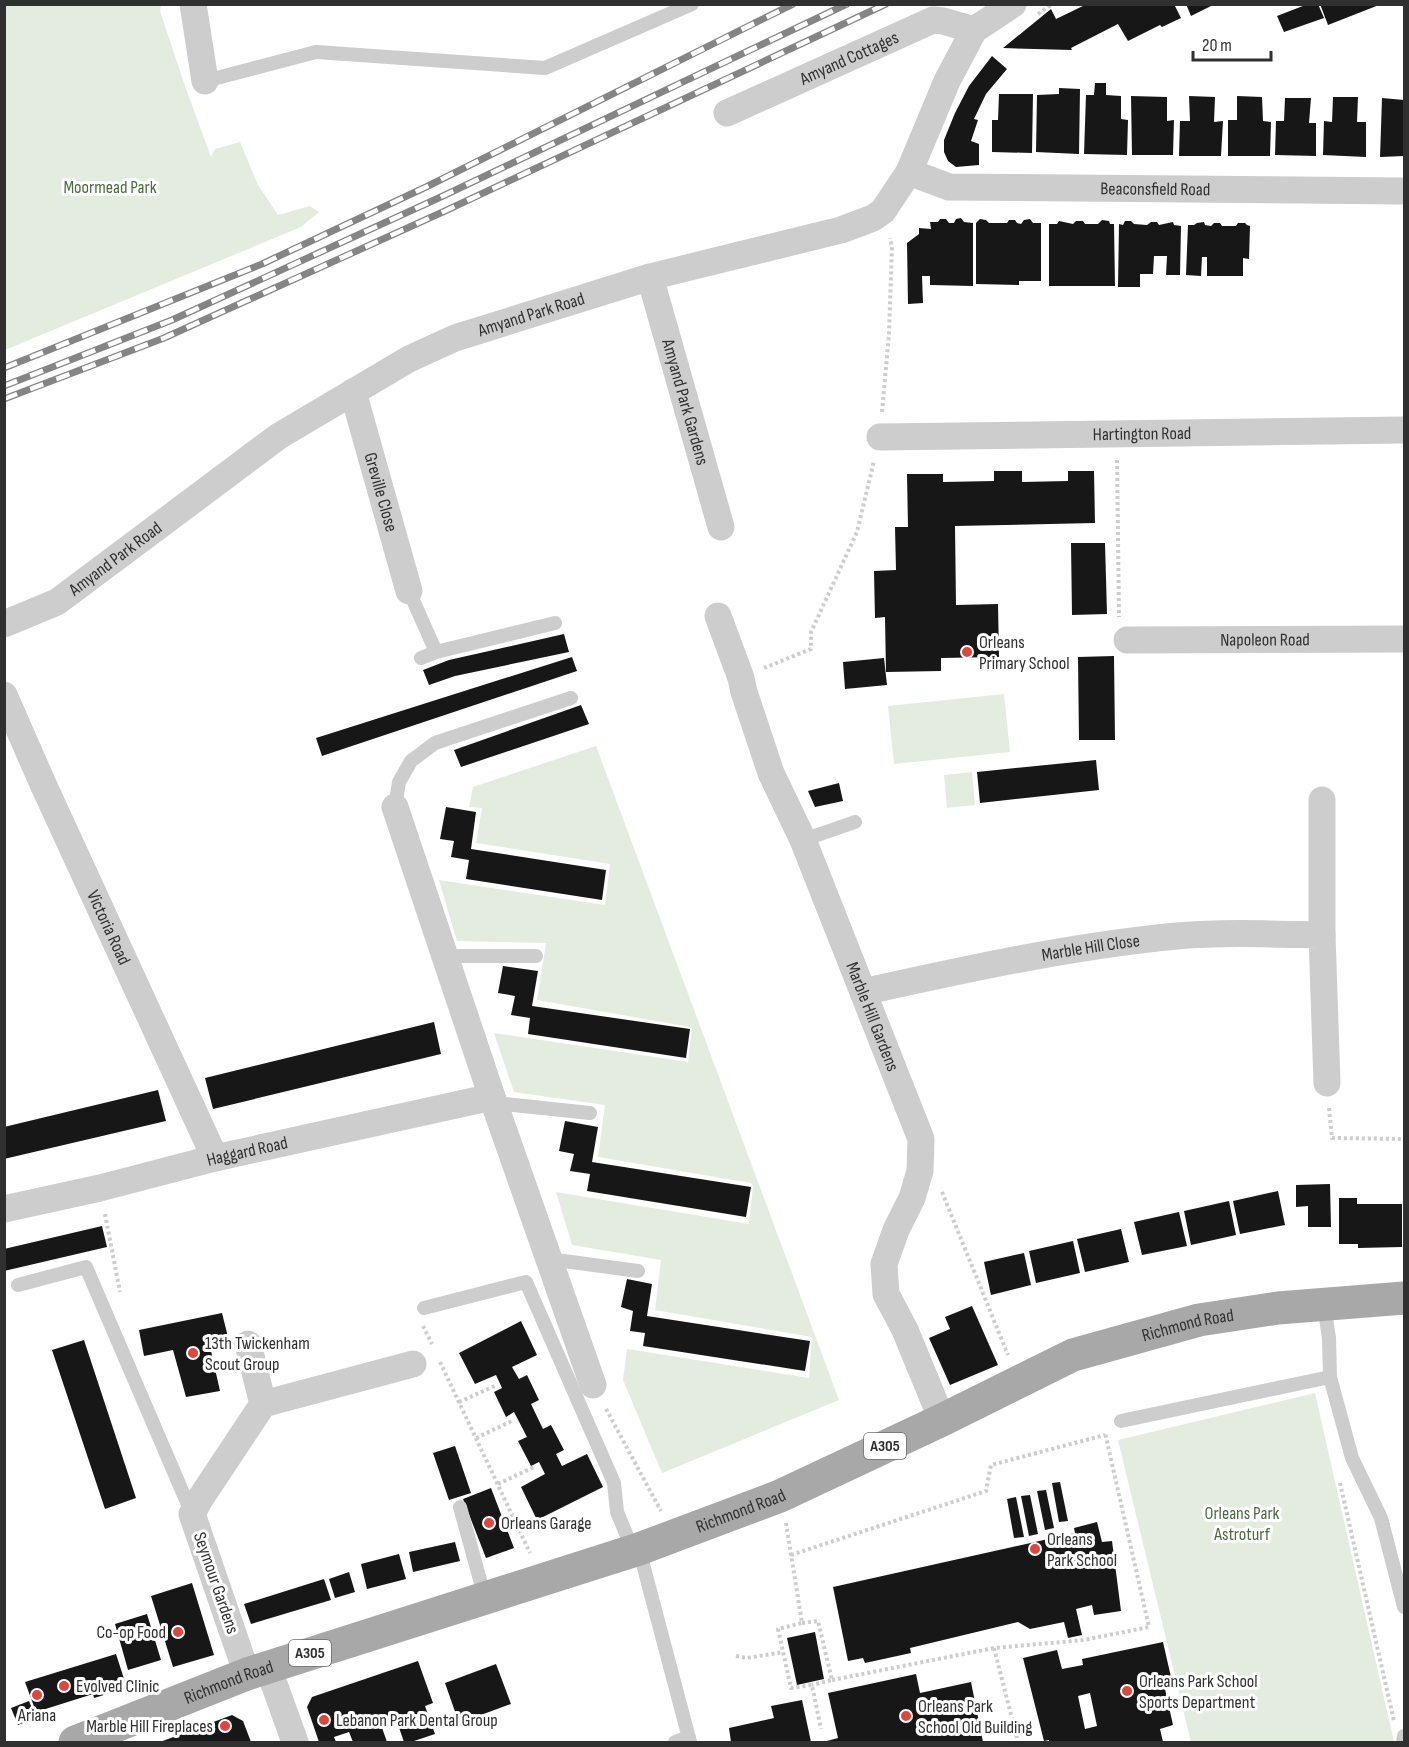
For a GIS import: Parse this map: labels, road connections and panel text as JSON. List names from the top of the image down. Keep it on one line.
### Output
{"streets":{"main road":["Richmond Road","A305"],"street":["Amyand Cottages","Beaconsfield Road","Amyand Park Road","Amyand Park Gardens","Hartington Road","Greville Close","Napoleon Road","Victoria Road","Marble Hill Close","Marble Hill Gardens","Haggard Road","Seymour Gardens"]},"crossings":[["Amyand Cottages","Amyand Park Road"],["Beaconsfield Road","Amyand Park Road"],["Amyand Park Road","Amyand Park Gardens"],["Amyand Park Road","Greville Close"],["Victoria Road","Haggard Road"],["Marble Hill Close","Marble Hill Gardens"],["Marble Hill Gardens","Richmond Road"],["Richmond Road","Seymour Gardens"]],"parks":["Moormead Park","Orleans Park Astroturf"],"places":["Orleans Primary School","13th Twickenham Scout Group","Orleans Garage","Orleans Park School","Co-op Food","Evolved Clinic","Orleans Park School Sports Department","Ariana","Orleans Park School Old Building","Lebanon Park Dental Group","Marble Hill Fireplaces"],"scale_bar":"20 m"}
